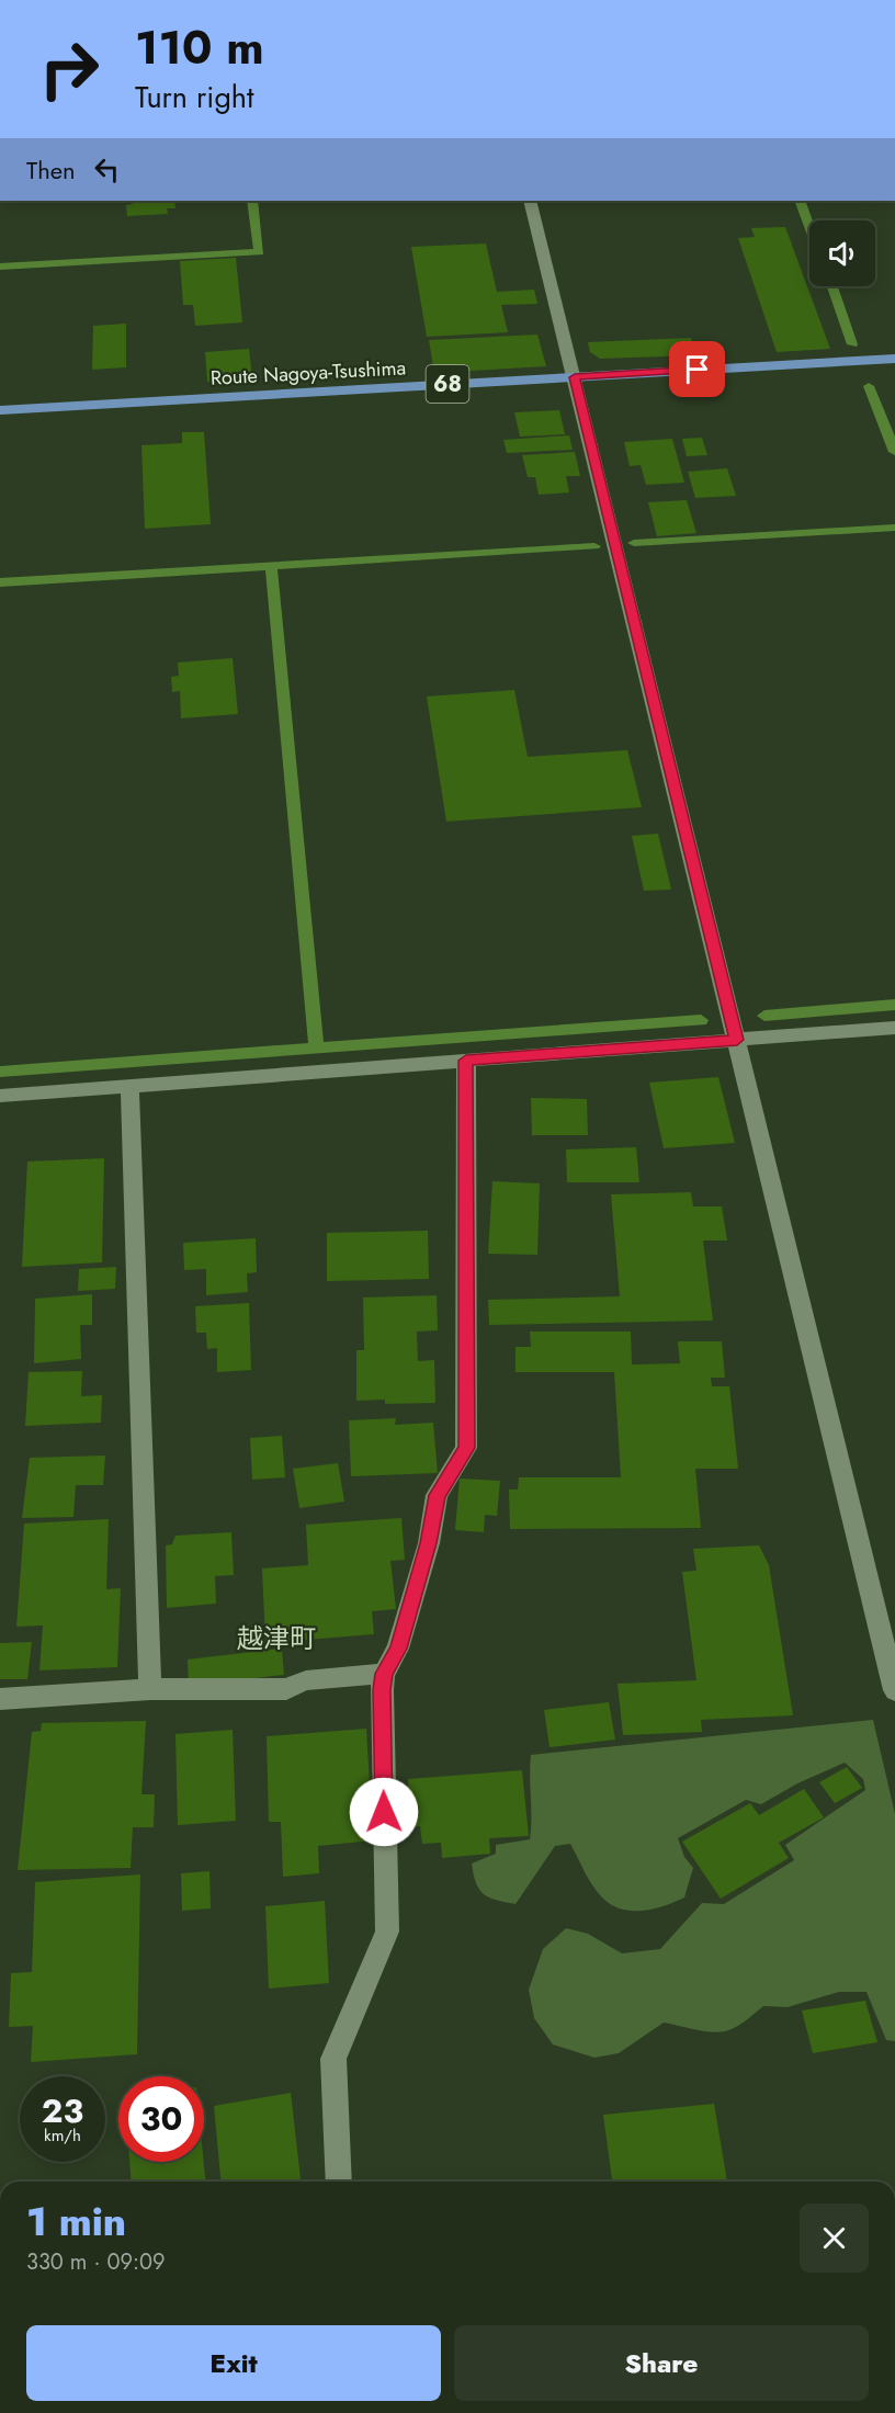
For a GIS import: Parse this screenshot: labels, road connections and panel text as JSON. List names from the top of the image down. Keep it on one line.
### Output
{"streets":{"main road":["Route Nagoya-Tsushima","68"]},"districts":["越津町"],"page":{"turn":["110 m","Turn right"],"then":"Then","speed":"23 km/h","limit":"30","heading":["1 min","330 m · 09:09"],"buttons":["Exit","Share"]}}
